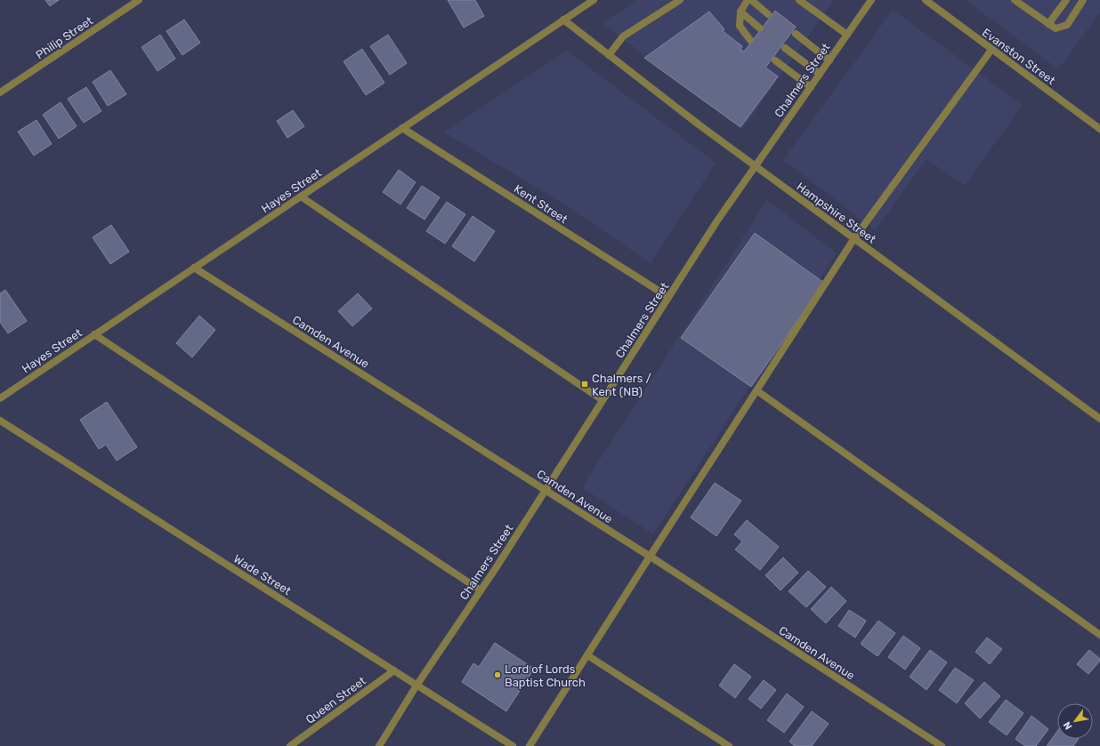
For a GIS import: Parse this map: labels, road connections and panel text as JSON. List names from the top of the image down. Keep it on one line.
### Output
{"streets":{"street":["Philip Street","Evanston Street","Chalmers Street","Hayes Street","Kent Street","Hampshire Street","Camden Avenue","Wade Street","Queen Street"]},"crossings":[["Chalmers Street","Kent Street"],["Chalmers Street","Hampshire Street"],["Chalmers Street","Camden Avenue"],["Chalmers Street","Wade Street"],["Hayes Street","Kent Street"],["Hayes Street","Hampshire Street"],["Hayes Street","Camden Avenue"],["Wade Street","Queen Street"]],"places":{"transit":["Chalmers / Kent (NB)"],"other":["Lord of Lords Baptist Church"]},"north":"bottom left"}
